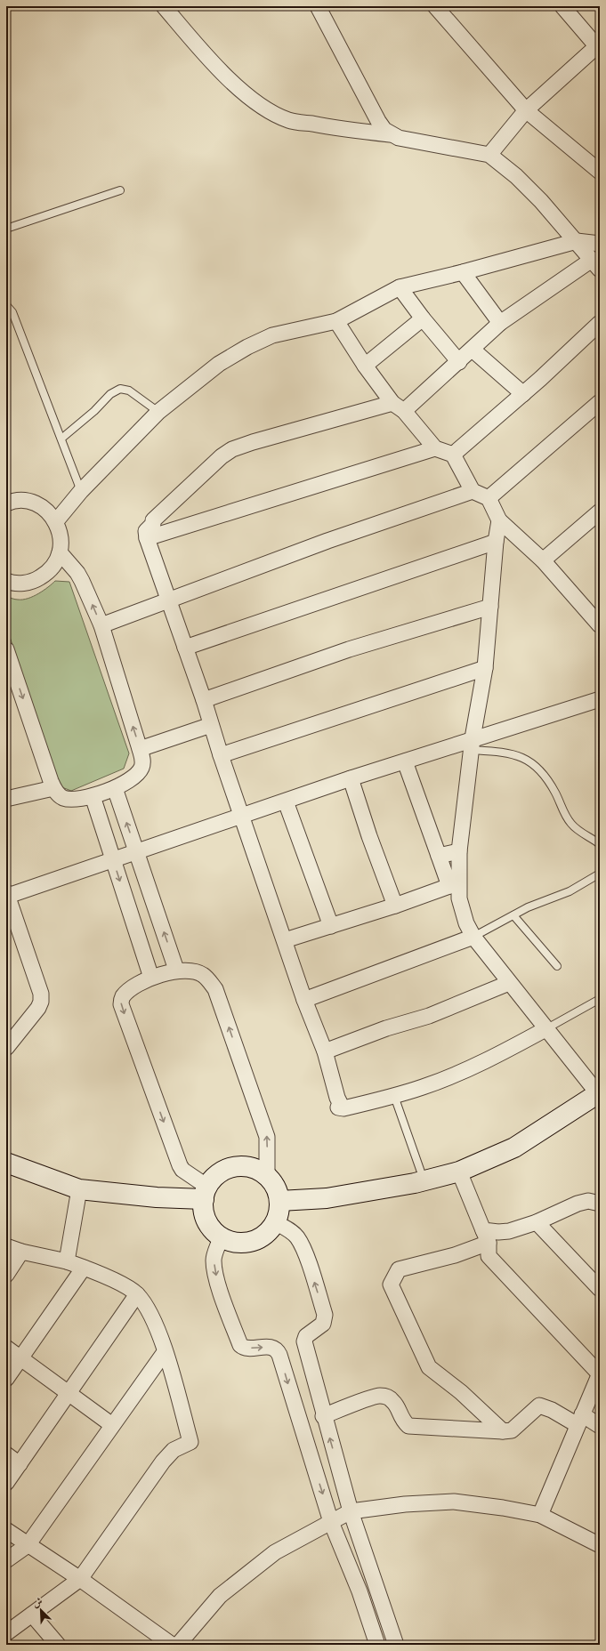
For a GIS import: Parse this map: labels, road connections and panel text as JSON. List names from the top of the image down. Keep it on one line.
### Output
{"north":"top left"}
